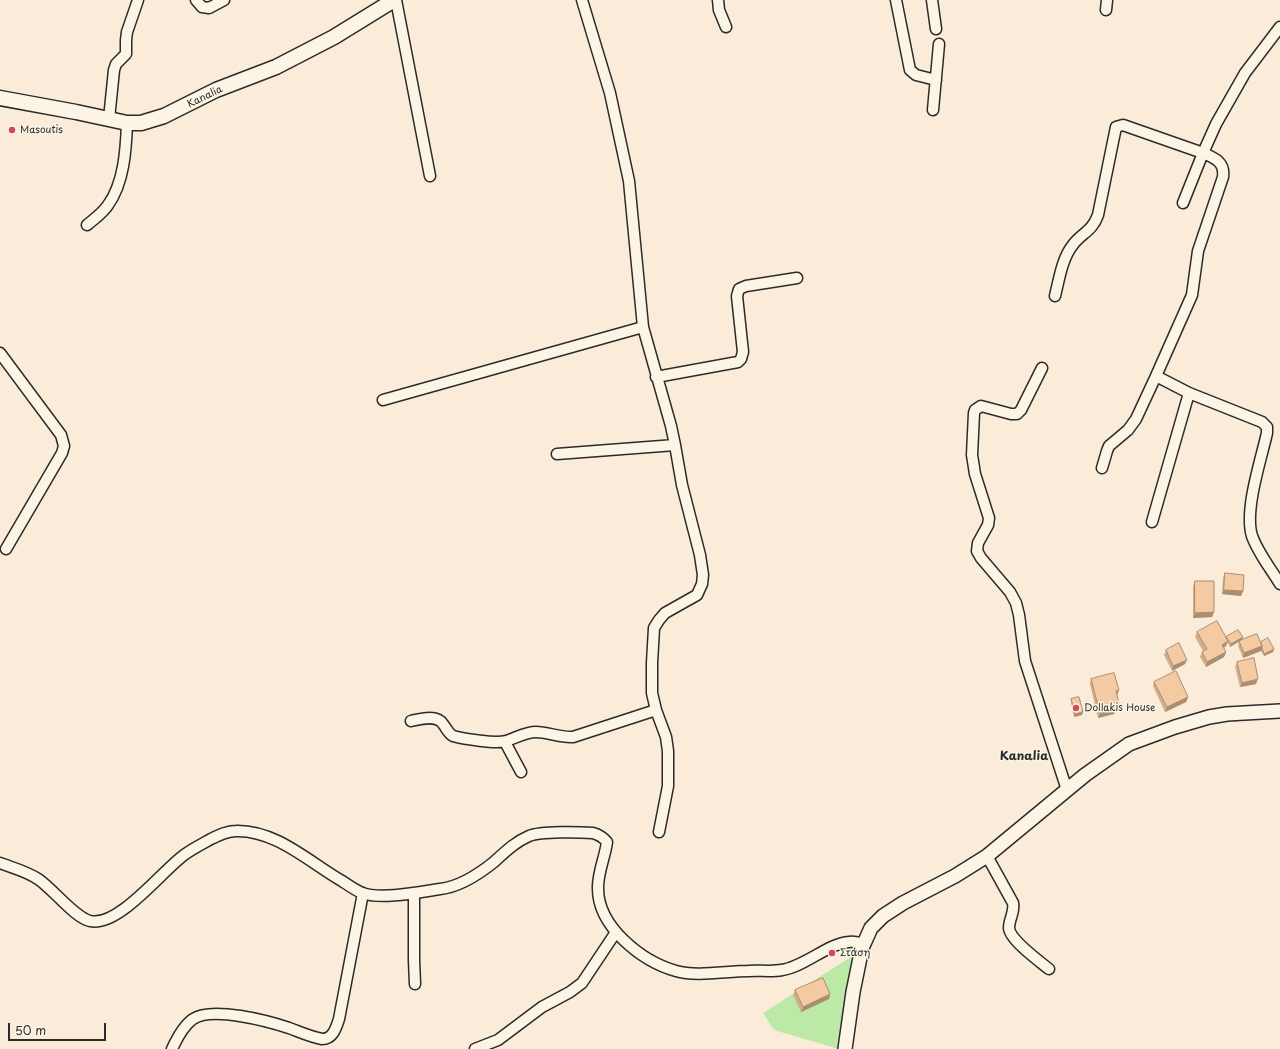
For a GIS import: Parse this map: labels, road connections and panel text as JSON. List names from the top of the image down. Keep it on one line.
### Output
{"streets":{"main road":["Kanalia"]},"districts":["Kanalia"],"places":["Masoutis","Dollakis House","Στάση"],"scale_bar":"50 m"}
